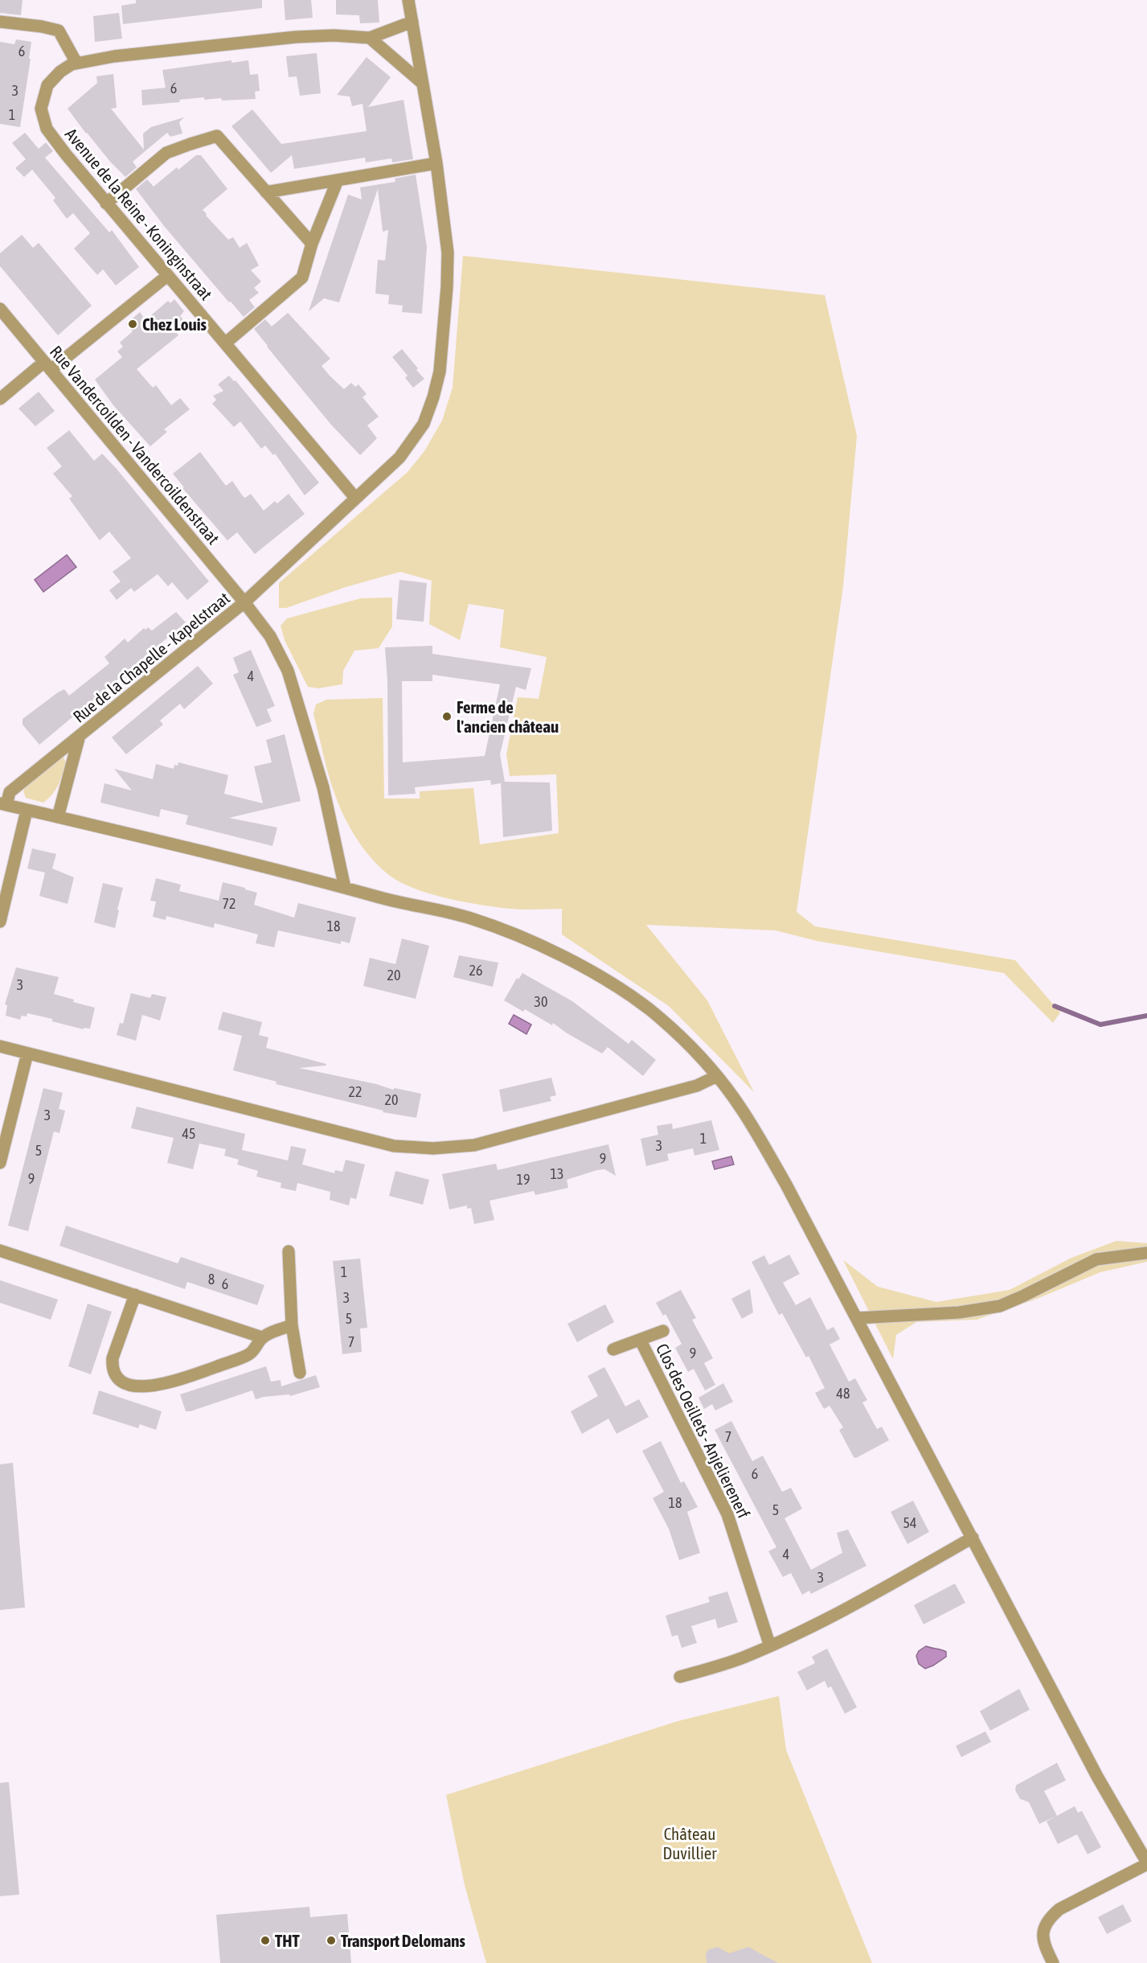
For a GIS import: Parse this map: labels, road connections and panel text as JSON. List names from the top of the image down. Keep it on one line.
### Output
{"streets":{"street":["Avenue de la Reine - Koninginstraat","Rue Vandercoilden - Vandercoildenstraat","Rue de la Chapelle - Kapelstraat","Clos des Oeillets - Anjelierenerf"]},"crossings":[["Avenue de la Reine - Koninginstraat","Rue de la Chapelle - Kapelstraat"],["Rue Vandercoilden - Vandercoildenstraat","Rue de la Chapelle - Kapelstraat"]],"parks":["Château Duvillier"],"places":["Chez Louis","Ferme de l'ancien château","THT","Transport Delomans"],"house_numbers":["6","6","3","1","4","72","18","26","20","3","30","22","20","3","45","1","3","5","9","13","9","19","1","8","6","3","5","7","9","48","7","6","18","5","54","4","3"]}
